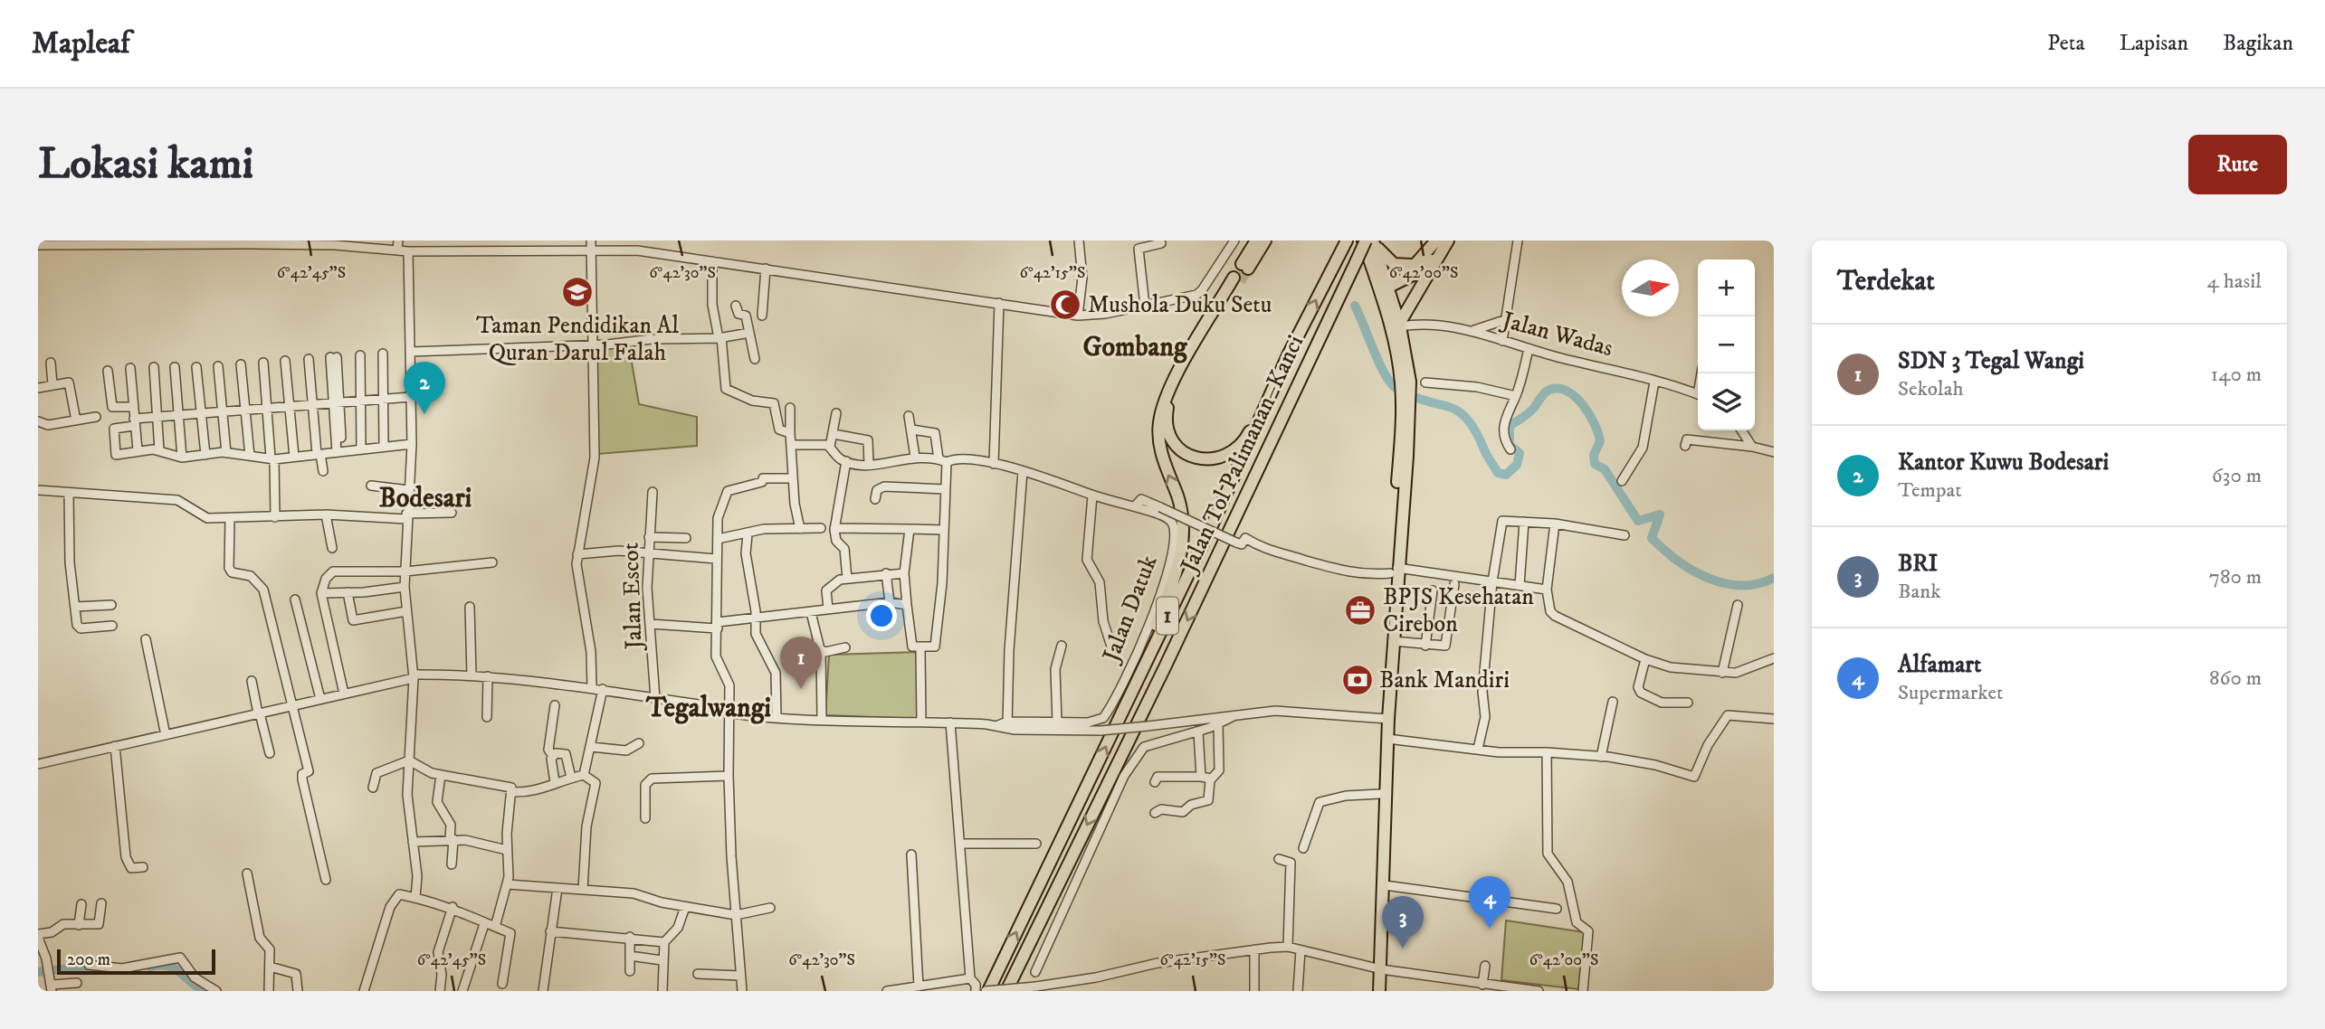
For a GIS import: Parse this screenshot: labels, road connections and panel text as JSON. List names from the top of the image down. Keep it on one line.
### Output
{"streets":{"highway":["Jalan Tol Palimanan–Kanci","1"],"street":["Jalan Wadas","Jalan Escot","Jalan Datuk"]},"districts":["Gombang","Bodesari","Tegalwangi"],"places":{"school or university":["Taman Pendidikan Al Quran Darul Falah"],"mosque":["Mushola Duku Setu"],"office":["BPJS Kesehatan Cirebon"],"bank":["Bank Mandiri"]},"scale_bar":"200 m","north":"right","page":{"header":"Mapleaf","nav":["Peta","Lapisan","Bagikan"],"buttons":"Rute","title":"Lokasi kami","heading":["Terdekat","4 hasil"],"map_buttons":["+","−"],"list":[{"mark":"1","name":"SDN 3 Tegal Wangi","note":"Sekolah","value":"140 m"},{"mark":"2","name":"Kantor Kuwu Bodesari","note":"Tempat","value":"630 m"},{"mark":"3","name":"BRI","note":"Bank","value":"780 m"},{"mark":"4","name":"Alfamart","note":"Supermarket","value":"860 m"}],"pins":["2","1","4","3"],"scale":"200 m"},"coordinates":["6°42'45\"S","6°42'30\"S","6°42'15\"S","6°42'00\"S"]}
